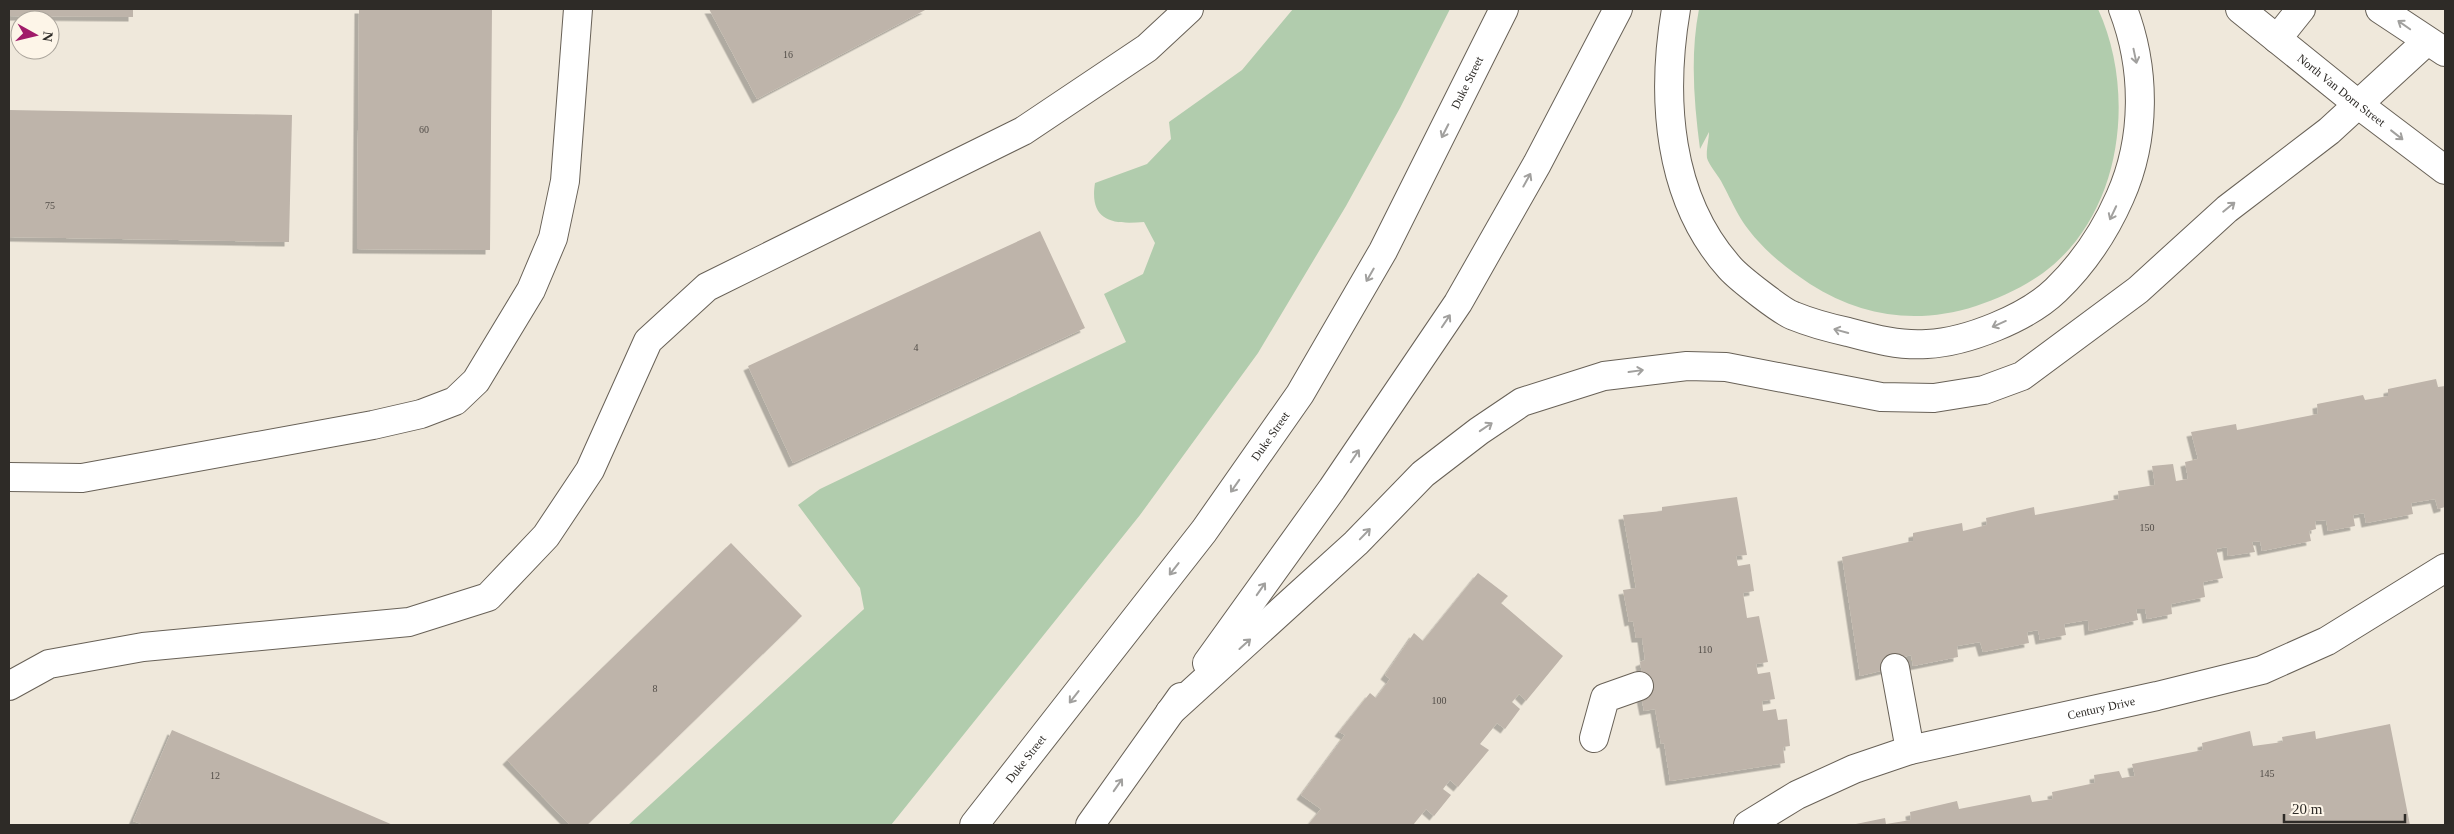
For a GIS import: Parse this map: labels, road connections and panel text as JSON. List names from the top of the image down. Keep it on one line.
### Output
{"streets":{"main road":["Duke Street","North Van Dorn Street","Century Drive"]},"one_way":["North Van Dorn Street"],"house_numbers":["16","60","75","4","150","110","8","100","145","12"],"scale_bar":"20 m","north":"right"}
